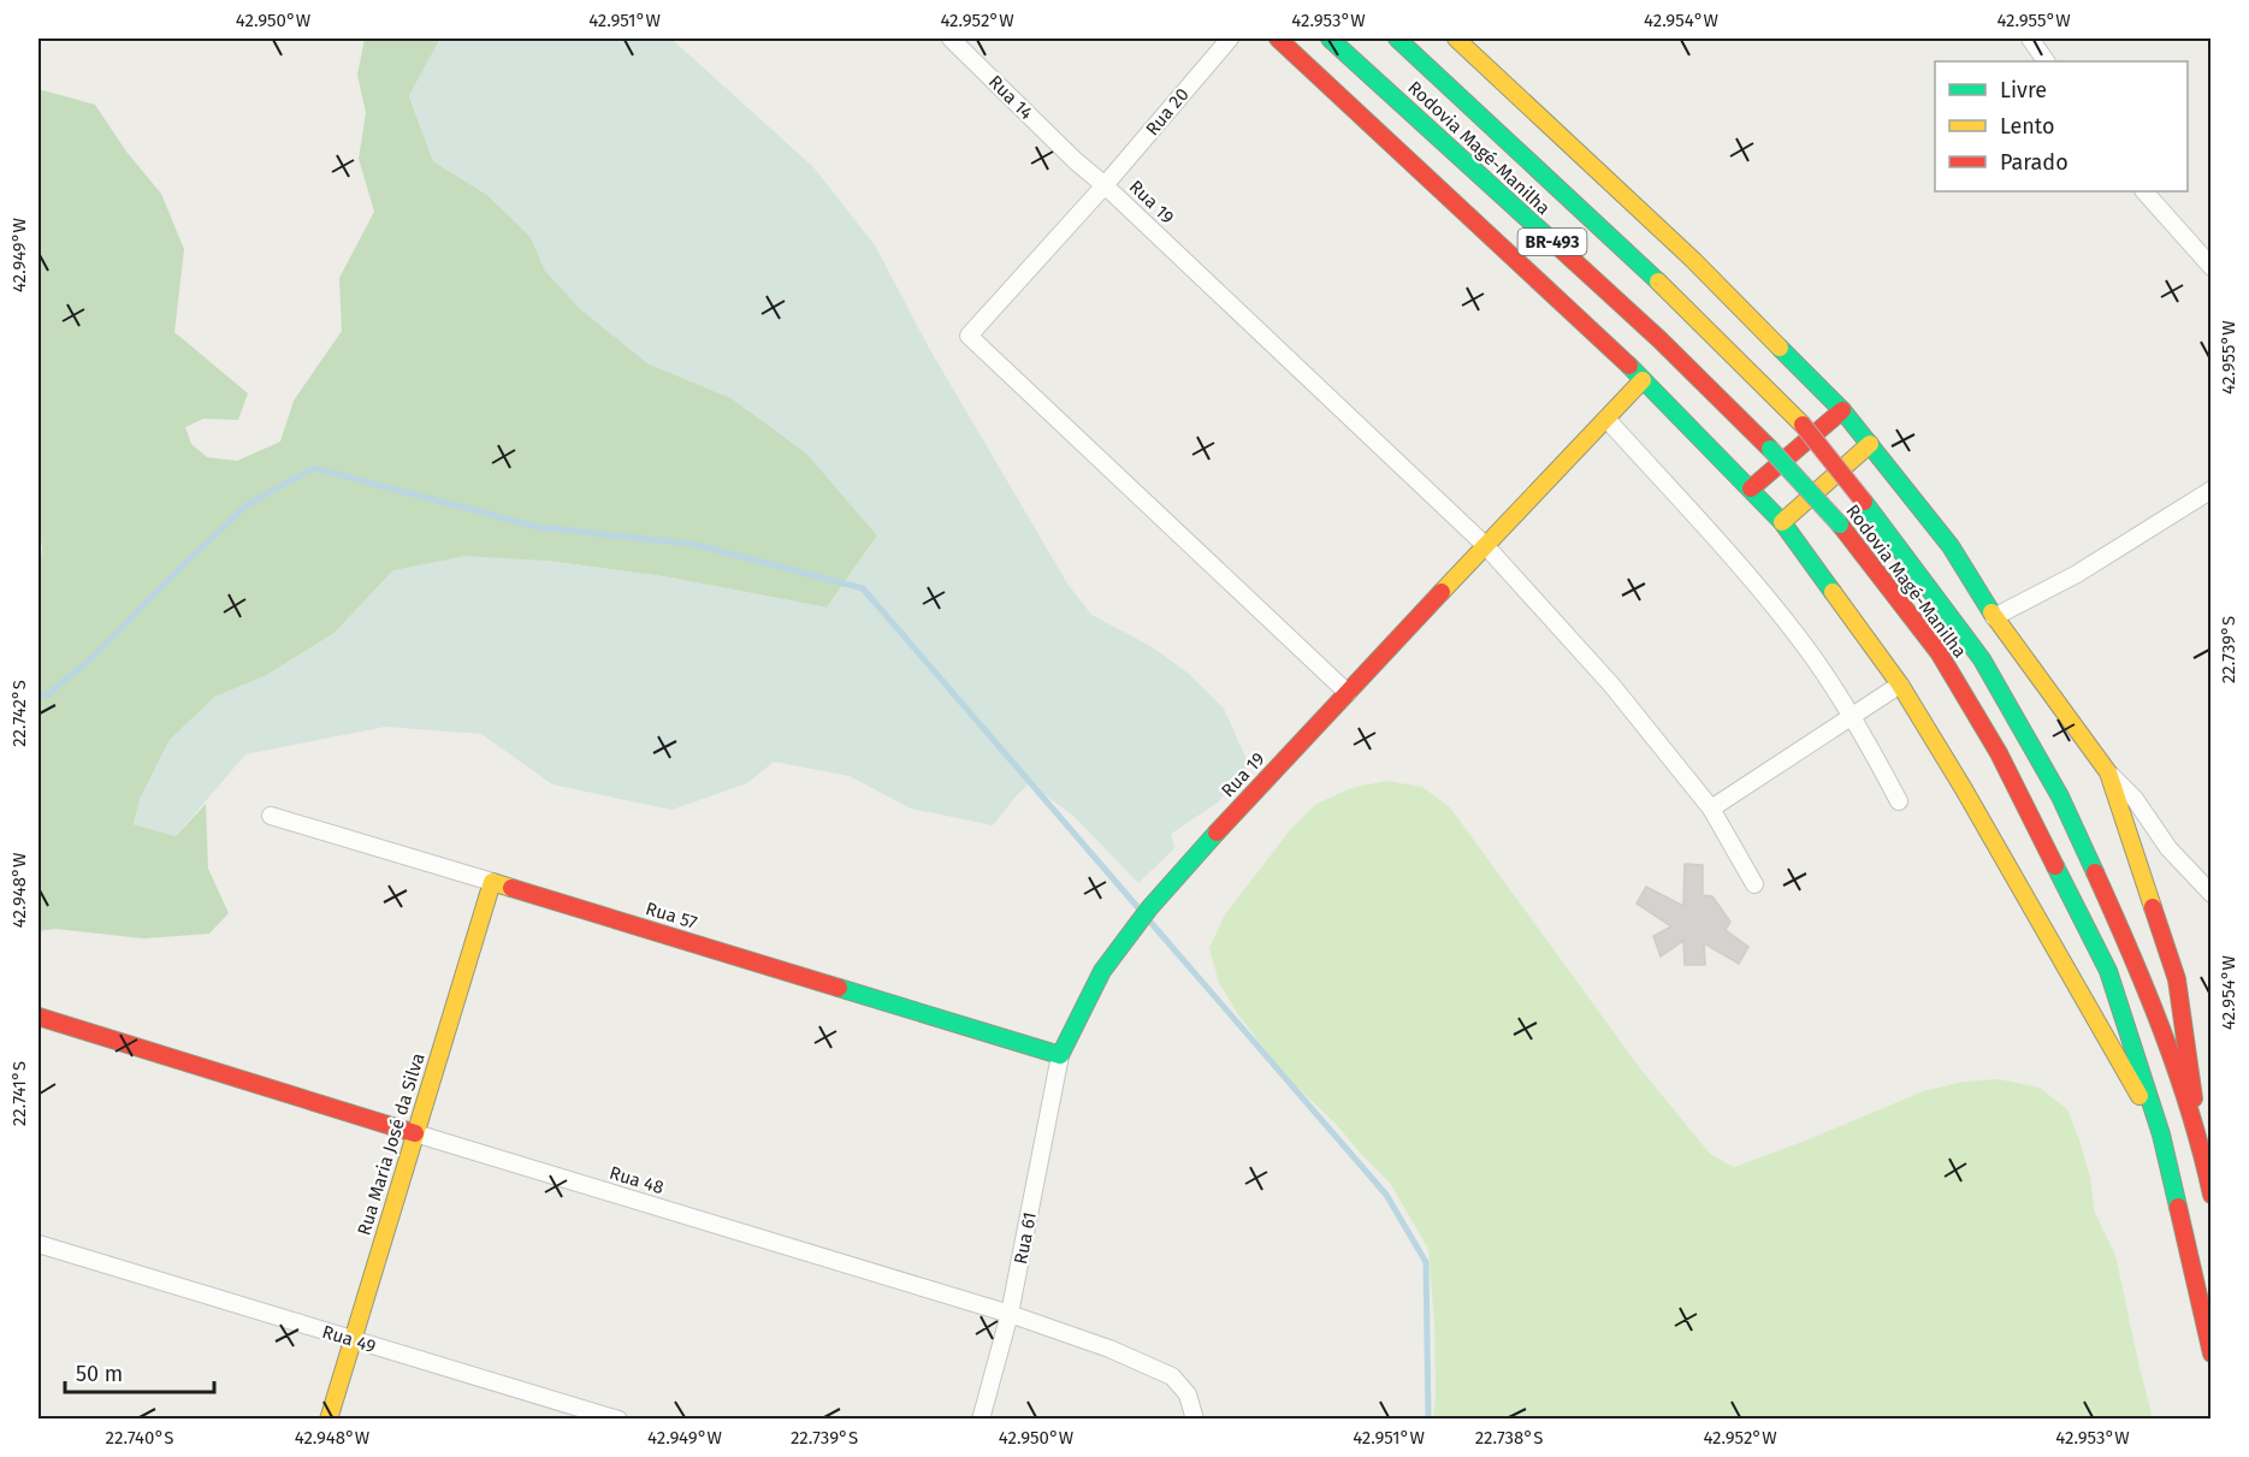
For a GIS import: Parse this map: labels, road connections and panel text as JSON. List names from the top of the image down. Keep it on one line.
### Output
{"streets":{"main road":["Rodovia Magé-Manilha","Rua 19","BR-493","Rua 57","Rua Maria José da Silva","Rua 48"],"street":["Rua 14","Rua 20","Rua 61","Rua 49"]},"crossings":[["Rua 14","Rua 20"],["Rua 14","Rua 19"],["Rua 20","Rua 19"],["Rua 19","Rua 57"],["Rua 19","Rua 61"],["Rua 57","Rua Maria José da Silva"],["Rua 57","Rua 61"],["Rua Maria José da Silva","Rua 48"],["Rua Maria José da Silva","Rua 49"],["Rua 48","Rua 61"]],"legend":["Livre","Lento","Parado"],"scale_bar":"50 m","coordinates":["42.950°W","42.951°W","42.952°W","42.953°W","42.954°W","42.955°W","42.949°W","22.739°S","22.742°S","42.948°W","22.741°S","22.740°S","22.738°S"]}
